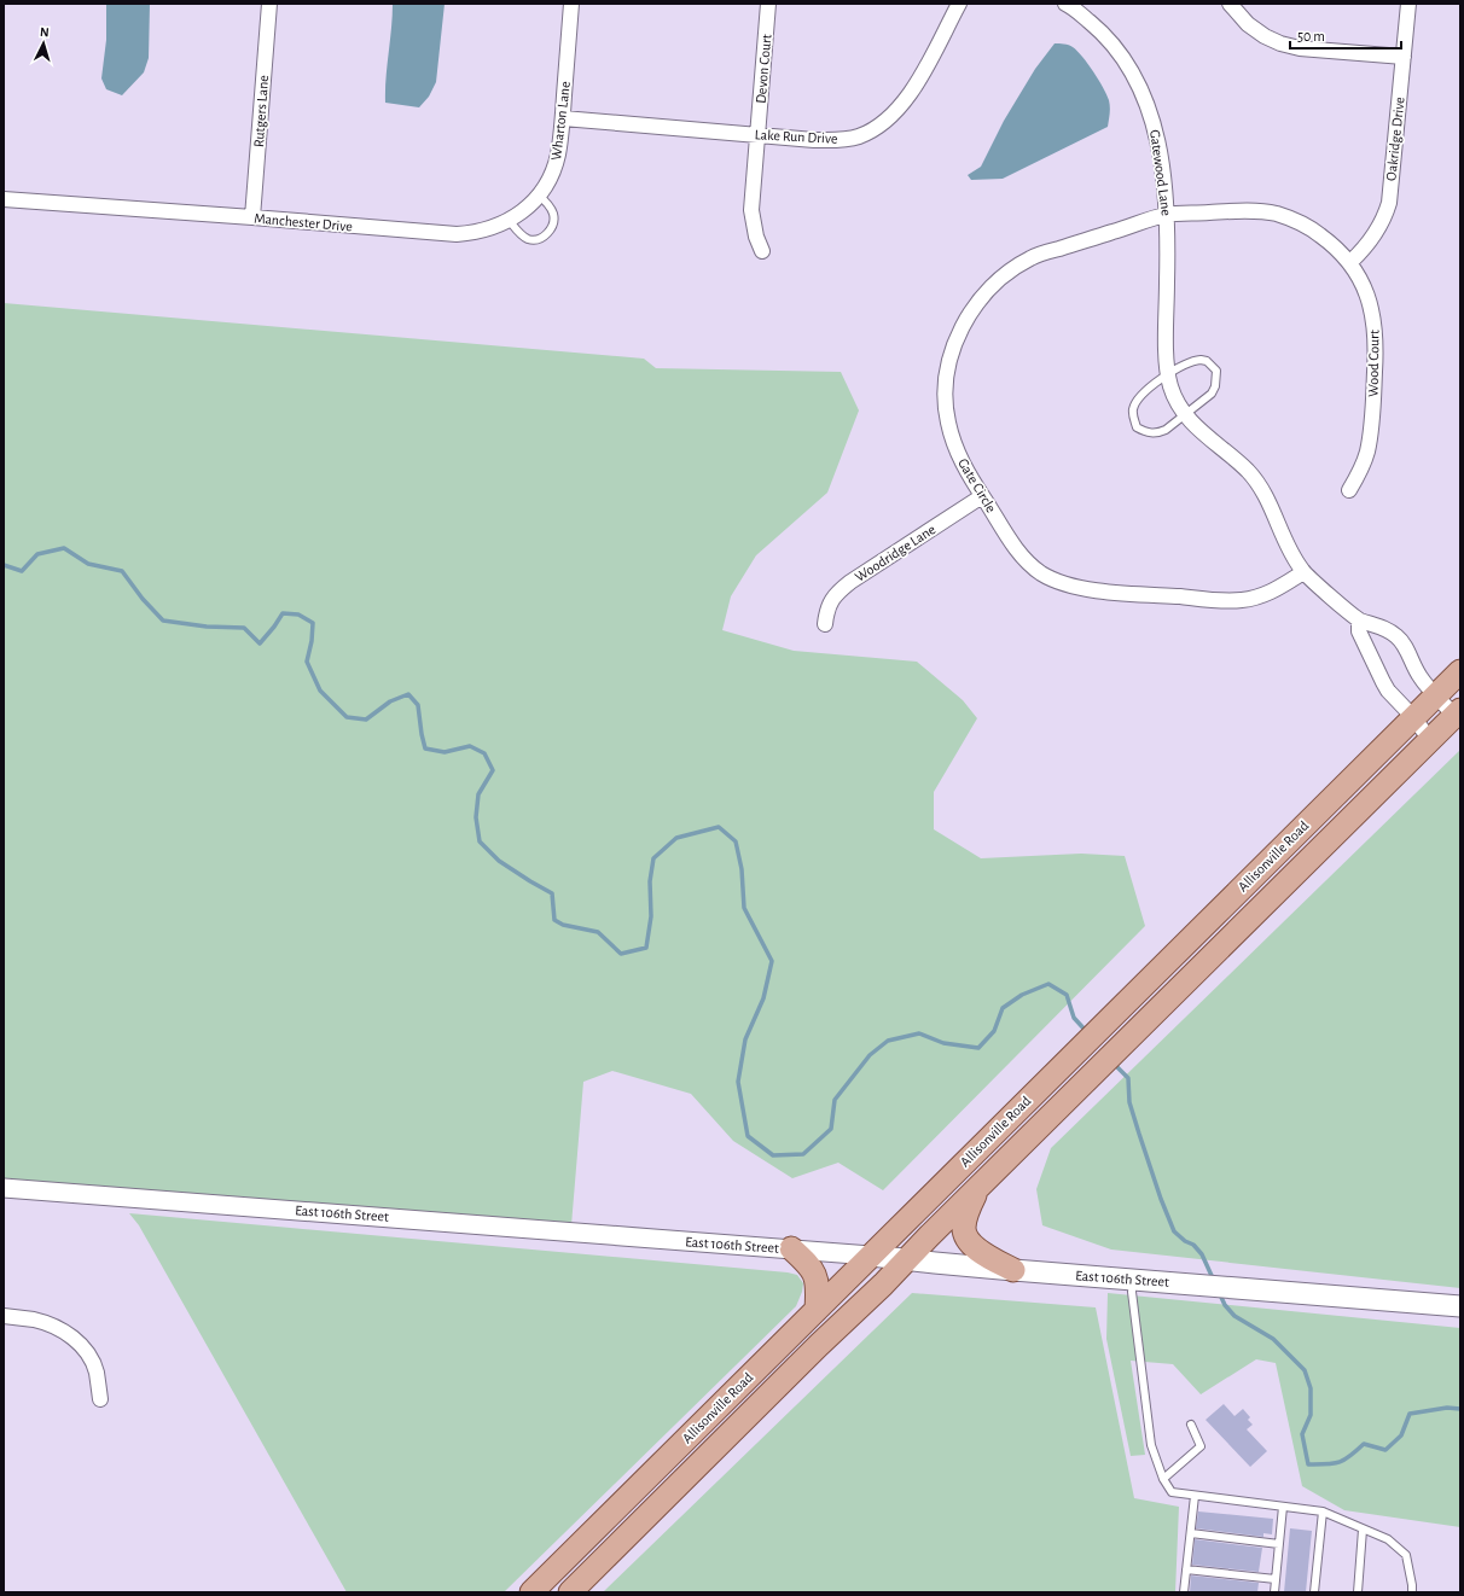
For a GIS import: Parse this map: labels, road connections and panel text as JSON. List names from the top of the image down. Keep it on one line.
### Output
{"streets":{"main road":["Allisonville Road","East 106th Street"],"street":["Devon Court","Rutgers Lane","Wharton Lane","Lake Run Drive","Oakridge Drive","Gatewood Lane","Manchester Drive","Wood Court","Gate Circle","Woodridge Lane"]},"crossings":[["Devon Court","Lake Run Drive"],["Rutgers Lane","Manchester Drive"],["Wharton Lane","Lake Run Drive"],["Wharton Lane","Manchester Drive"],["Oakridge Drive","Wood Court"],["Gatewood Lane","Wood Court"],["Gatewood Lane","Gate Circle"],["Gatewood Lane","Allisonville Road"],["Wood Court","Gate Circle"],["Gate Circle","Woodridge Lane"],["Allisonville Road","East 106th Street"]],"scale_bar":"50 m","north":"top"}
